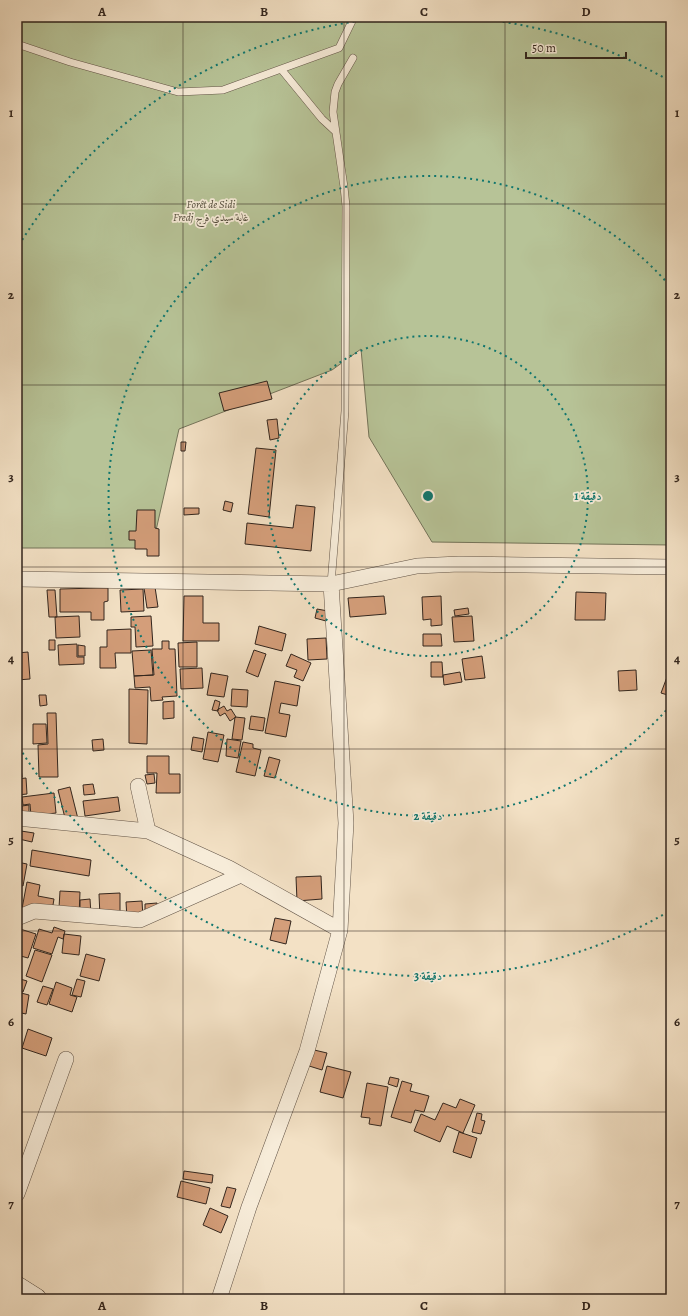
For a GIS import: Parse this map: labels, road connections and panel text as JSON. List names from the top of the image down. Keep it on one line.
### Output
{"parks":["Forêt de Sidi Fredj غابة سيدي فرج"],"scale_bar":"50 m","grid":{"columns":["A","B","C","D"],"rows":["1","2","3","4","5","6","7"]},"rings":["1 دقيقة","2 دقيقة","3 دقيقة"]}
